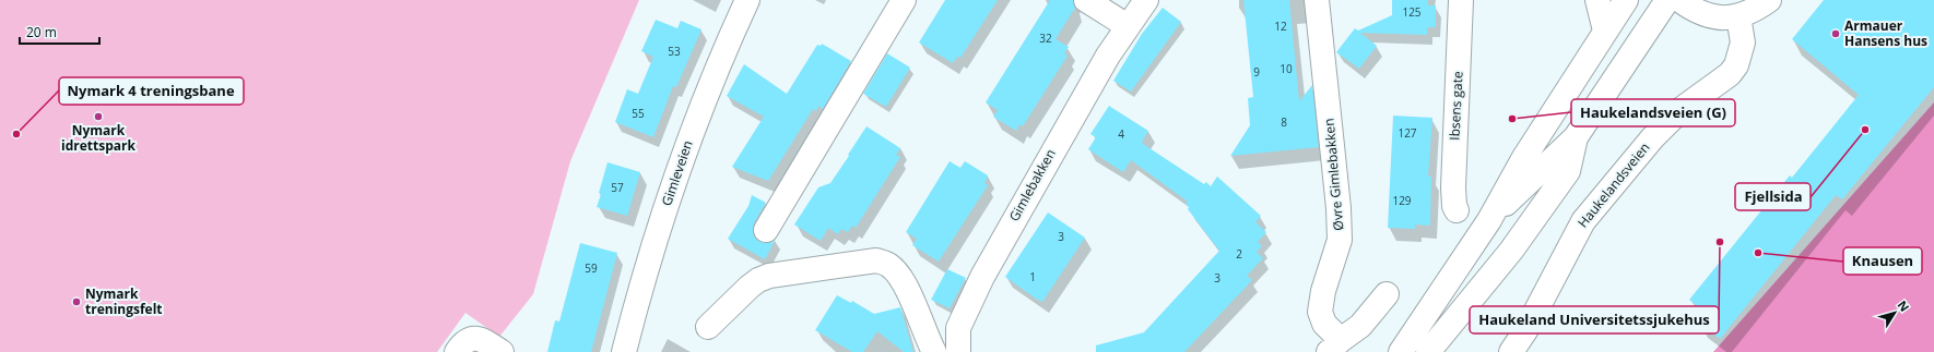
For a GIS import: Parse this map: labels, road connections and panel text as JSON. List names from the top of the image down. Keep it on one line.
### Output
{"streets":{"street":["Ibsens gate","Gimleveien","Øvre Gimlebakken","Gimlebakken","Haukelandsveien"]},"places":["Armauer Hansens hus","Nymark idrettspark","Haukelandsveien (G)","Fjellsida","Nymark 4 treningsbane","Haukeland Universitetssjukehus","Knausen","Nymark treningsfelt"],"house_numbers":["125","12","32","53","10","9","55","8","127","4","57","129","3","2","59","1","3"],"scale_bar":"20 m","north":"top right"}
